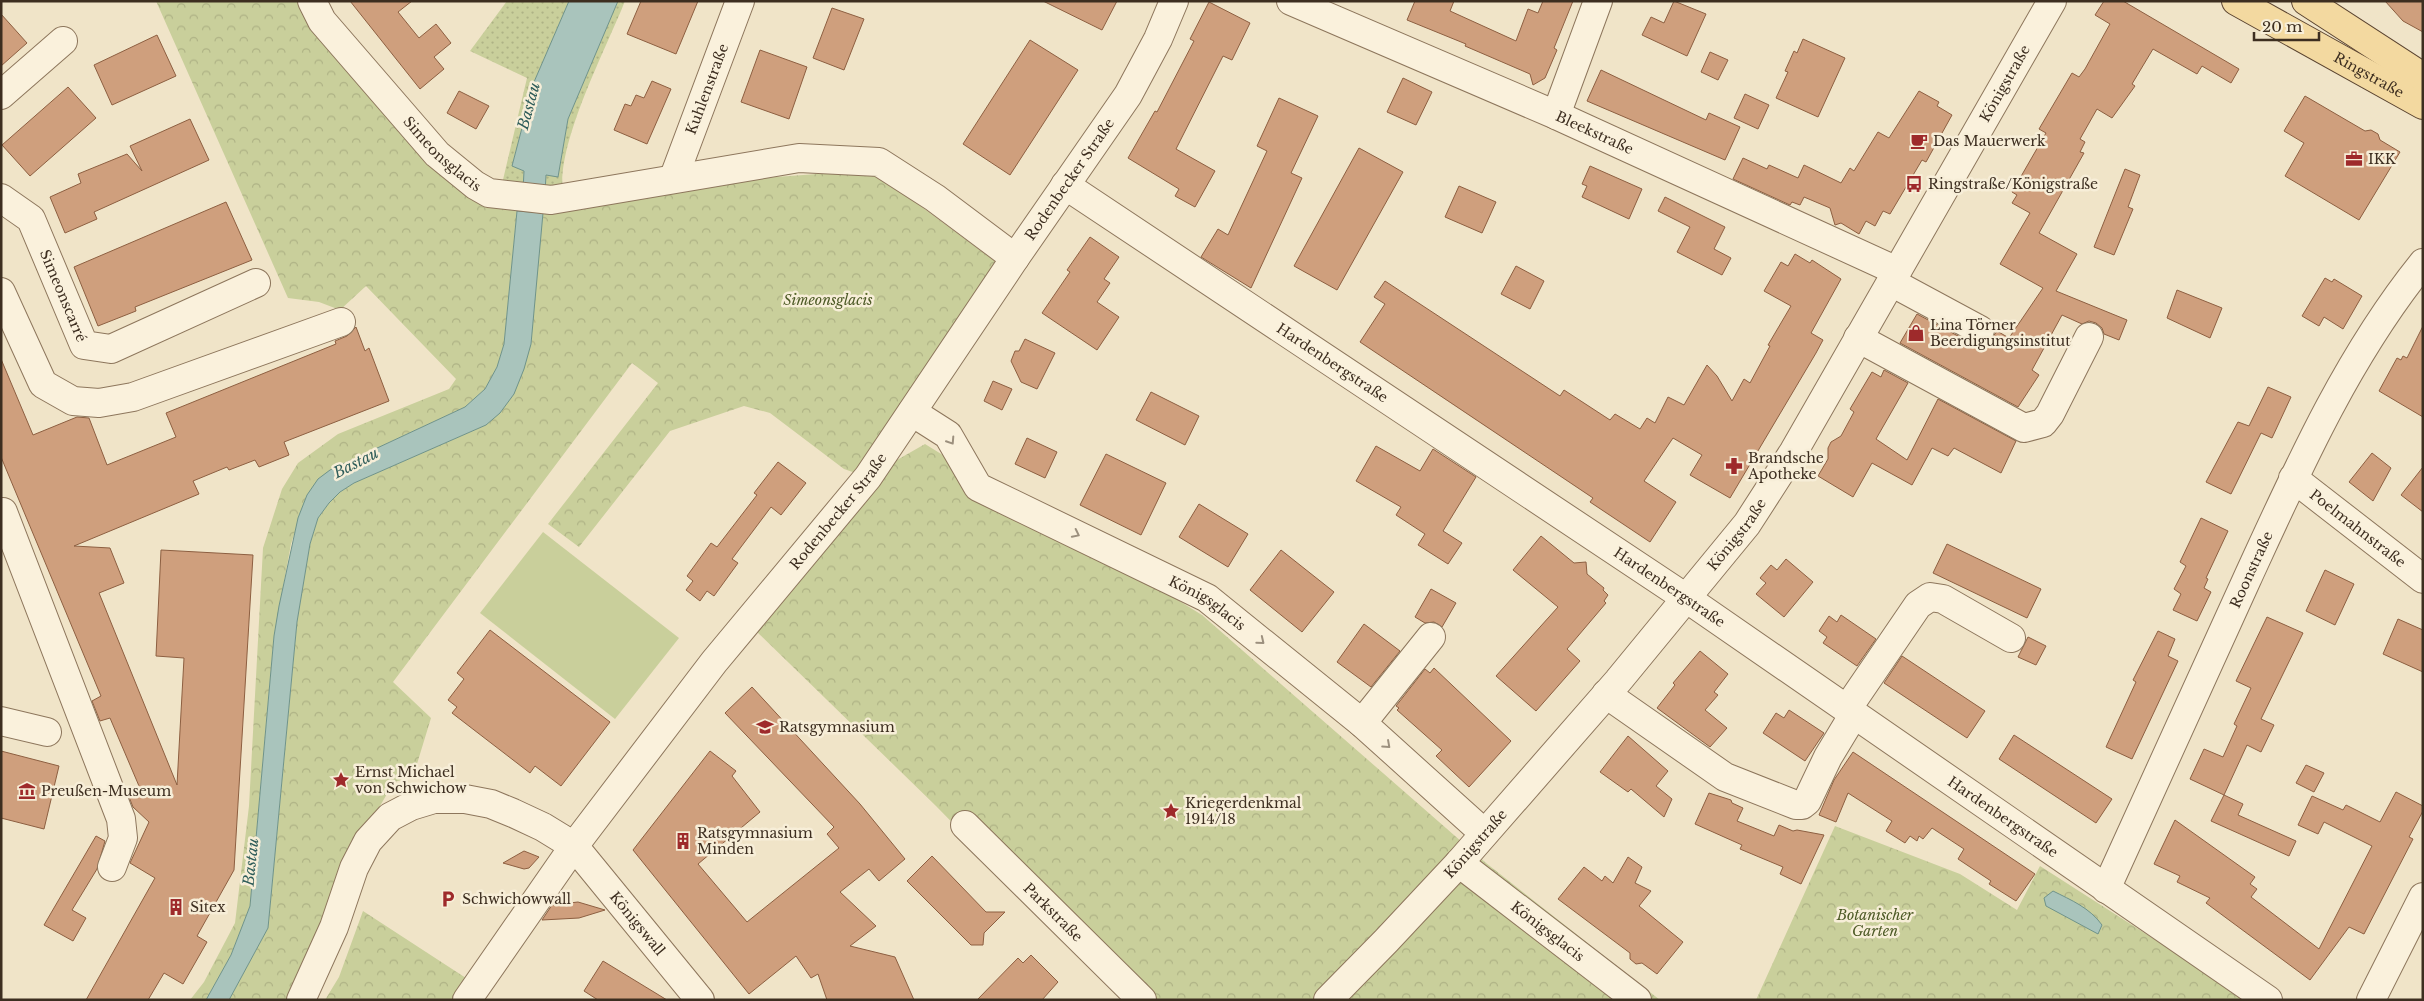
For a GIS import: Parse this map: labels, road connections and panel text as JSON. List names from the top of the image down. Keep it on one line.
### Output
{"streets":{"main road":["Ringstraße"],"street":["Königstraße","Kuhlenstraße","Bleekstraße","Simeonsglacis","Rodenbecker Straße","Simeonscarré","Hardenbergstraße","Poelmahnstraße","Roonstraße","Königsglacis","Parkstraße","Königswall"]},"crossings":[["Königstraße","Bleekstraße"],["Königstraße","Hardenbergstraße"],["Königstraße","Königsglacis"],["Kuhlenstraße","Simeonsglacis"],["Simeonsglacis","Rodenbecker Straße"],["Rodenbecker Straße","Hardenbergstraße"],["Rodenbecker Straße","Königsglacis"],["Rodenbecker Straße","Königswall"],["Hardenbergstraße","Roonstraße"],["Poelmahnstraße","Roonstraße"]],"one_way":["Königsglacis"],"water":["Bastau"],"parks":["Simeonsglacis","Botanischer Garten"],"places":{"cafe":["Das Mauerwerk"],"office":["IKK"],"bus stop":["Ringstraße/Königstraße"],"shop":["Lina Törner Beerdigungsinstitut"],"pharmacy":["Brandsche Apotheke"],"school or university":["Ratsgymnasium"],"place":["Ernst Michael von Schwichow","Kriegerdenkmal 1914/18"],"museum":["Preußen-Museum"],"building":["Ratsgymnasium Minden","Sitex"],"parking":["Schwichowwall"]},"scale_bar":"20 m"}
